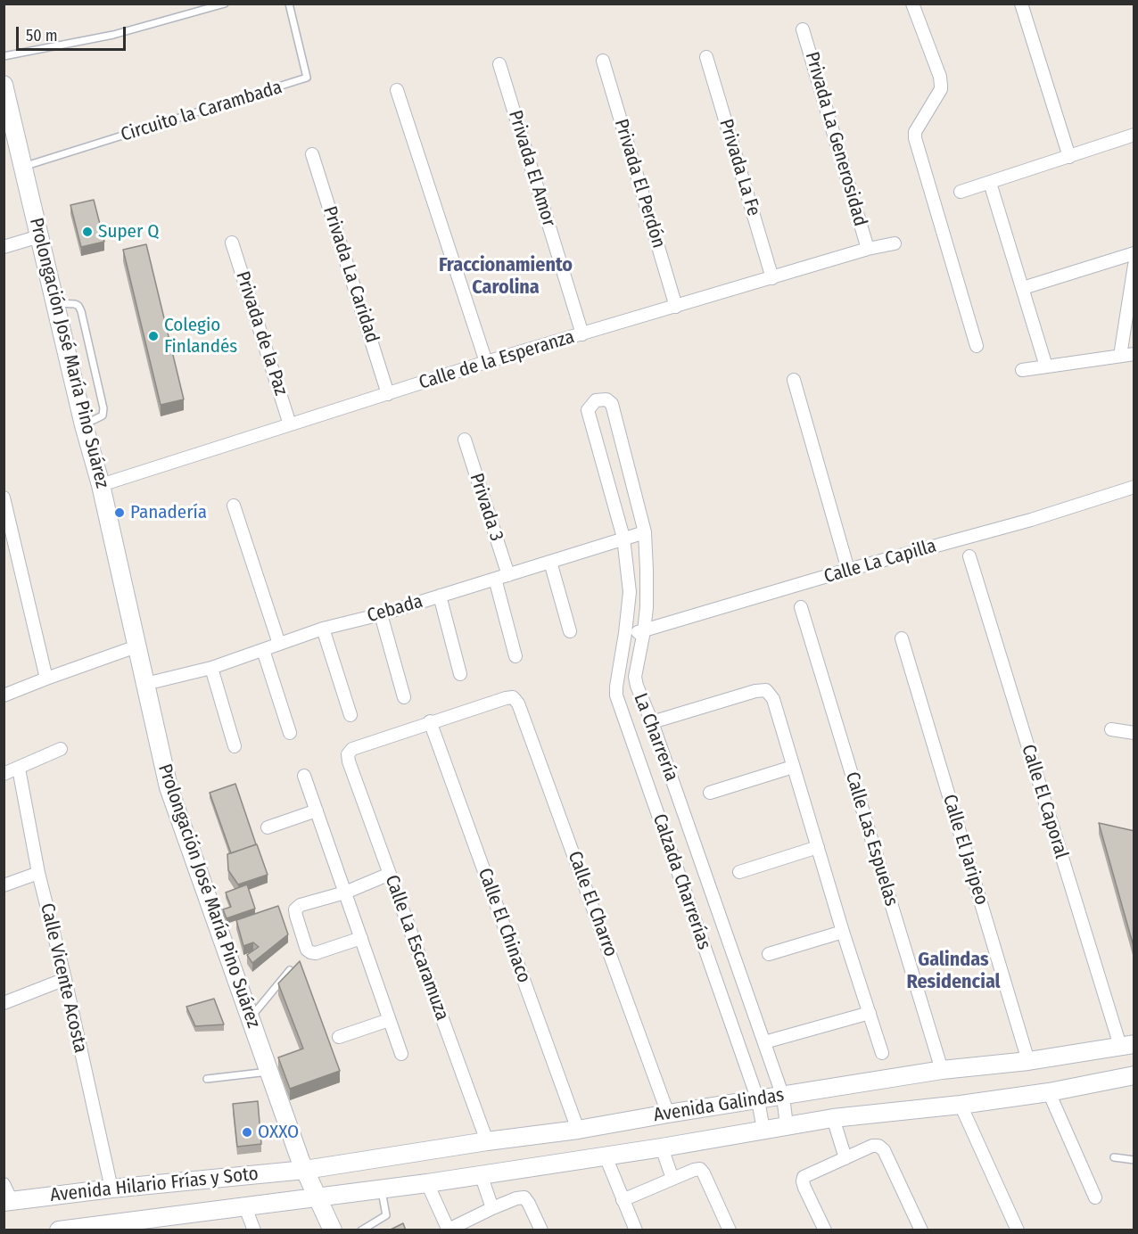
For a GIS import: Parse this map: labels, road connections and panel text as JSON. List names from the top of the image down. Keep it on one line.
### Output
{"streets":{"street":["Privada La Generosidad","Privada La Fe","Privada El Amor","Privada El Perdón","Privada La Caridad","Privada de la Paz","Prolongación José María Pino Suárez","Calle de la Esperanza","Privada 3","Calle La Capilla","Cebada","La Charrería","Calle El Caporal","Calle Las Espuelas","Calle El Jaripeo","Calzada Charrerías","Calle El Charro","Calle El Chinaco","Calle La Escaramuza","Calle Vicente Acosta","Avenida Galindas","Avenida Hilario Frías y Soto"],"lane":["Circuito la Carambada"]},"crossings":[["Circuito la Carambada","Prolongación José María Pino Suárez"],["Privada La Generosidad","Calle de la Esperanza"],["Privada La Fe","Calle de la Esperanza"],["Privada El Amor","Calle de la Esperanza"],["Privada El Perdón","Calle de la Esperanza"],["Privada La Caridad","Calle de la Esperanza"],["Privada de la Paz","Calle de la Esperanza"],["Prolongación José María Pino Suárez","Calle de la Esperanza"],["Prolongación José María Pino Suárez","Cebada"],["Prolongación José María Pino Suárez","Avenida Galindas"],["Prolongación José María Pino Suárez","Avenida Hilario Frías y Soto"],["Privada 3","Cebada"],["Calle La Capilla","La Charrería"],["Calle La Capilla","Calzada Charrerías"],["Cebada","La Charrería"],["Cebada","Calzada Charrerías"],["La Charrería","Calzada Charrerías"],["La Charrería","Avenida Galindas"],["Calle El Caporal","Avenida Galindas"],["Calle Las Espuelas","Avenida Galindas"],["Calle El Jaripeo","Avenida Galindas"],["Calzada Charrerías","Avenida Galindas"],["Calle El Charro","Calle El Chinaco"],["Calle El Charro","Calle La Escaramuza"],["Calle El Charro","Avenida Galindas"],["Calle El Chinaco","Calle La Escaramuza"],["Calle El Chinaco","Avenida Galindas"],["Calle La Escaramuza","Avenida Galindas"],["Calle Vicente Acosta","Avenida Hilario Frías y Soto"],["Avenida Galindas","Avenida Hilario Frías y Soto"]],"districts":["Fraccionamiento Carolina","Galindas Residencial"],"places":["Super Q","Colegio Finlandés","Panadería","OXXO"],"scale_bar":"50 m"}
